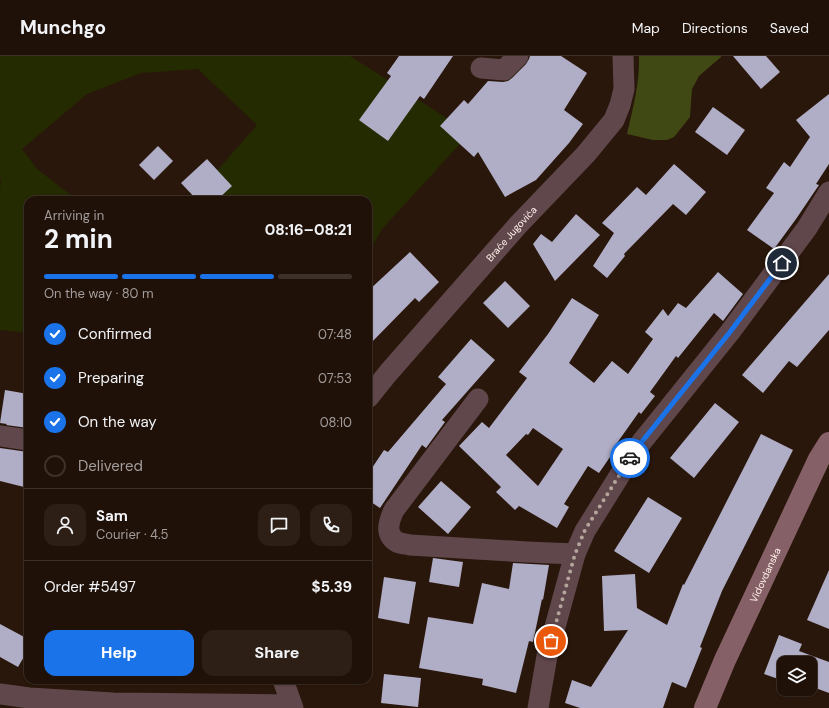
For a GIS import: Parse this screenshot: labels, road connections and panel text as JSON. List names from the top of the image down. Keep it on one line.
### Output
{"streets":{"street":["Braće Jugovića","Vidovdanska"]},"page":{"header":"Munchgo","nav":["Map","Directions","Saved"],"heading":["2 min","Arriving in","08:16–08:21"],"panel":["Sam","Courier · 4.5","Order #5497","$5.39"],"bar":"On the way · 80 m","list":[["Confirmed","07:48"],["Preparing","07:53"],["On the way","08:10"],"Delivered"],"buttons":["Help","Share"]}}
